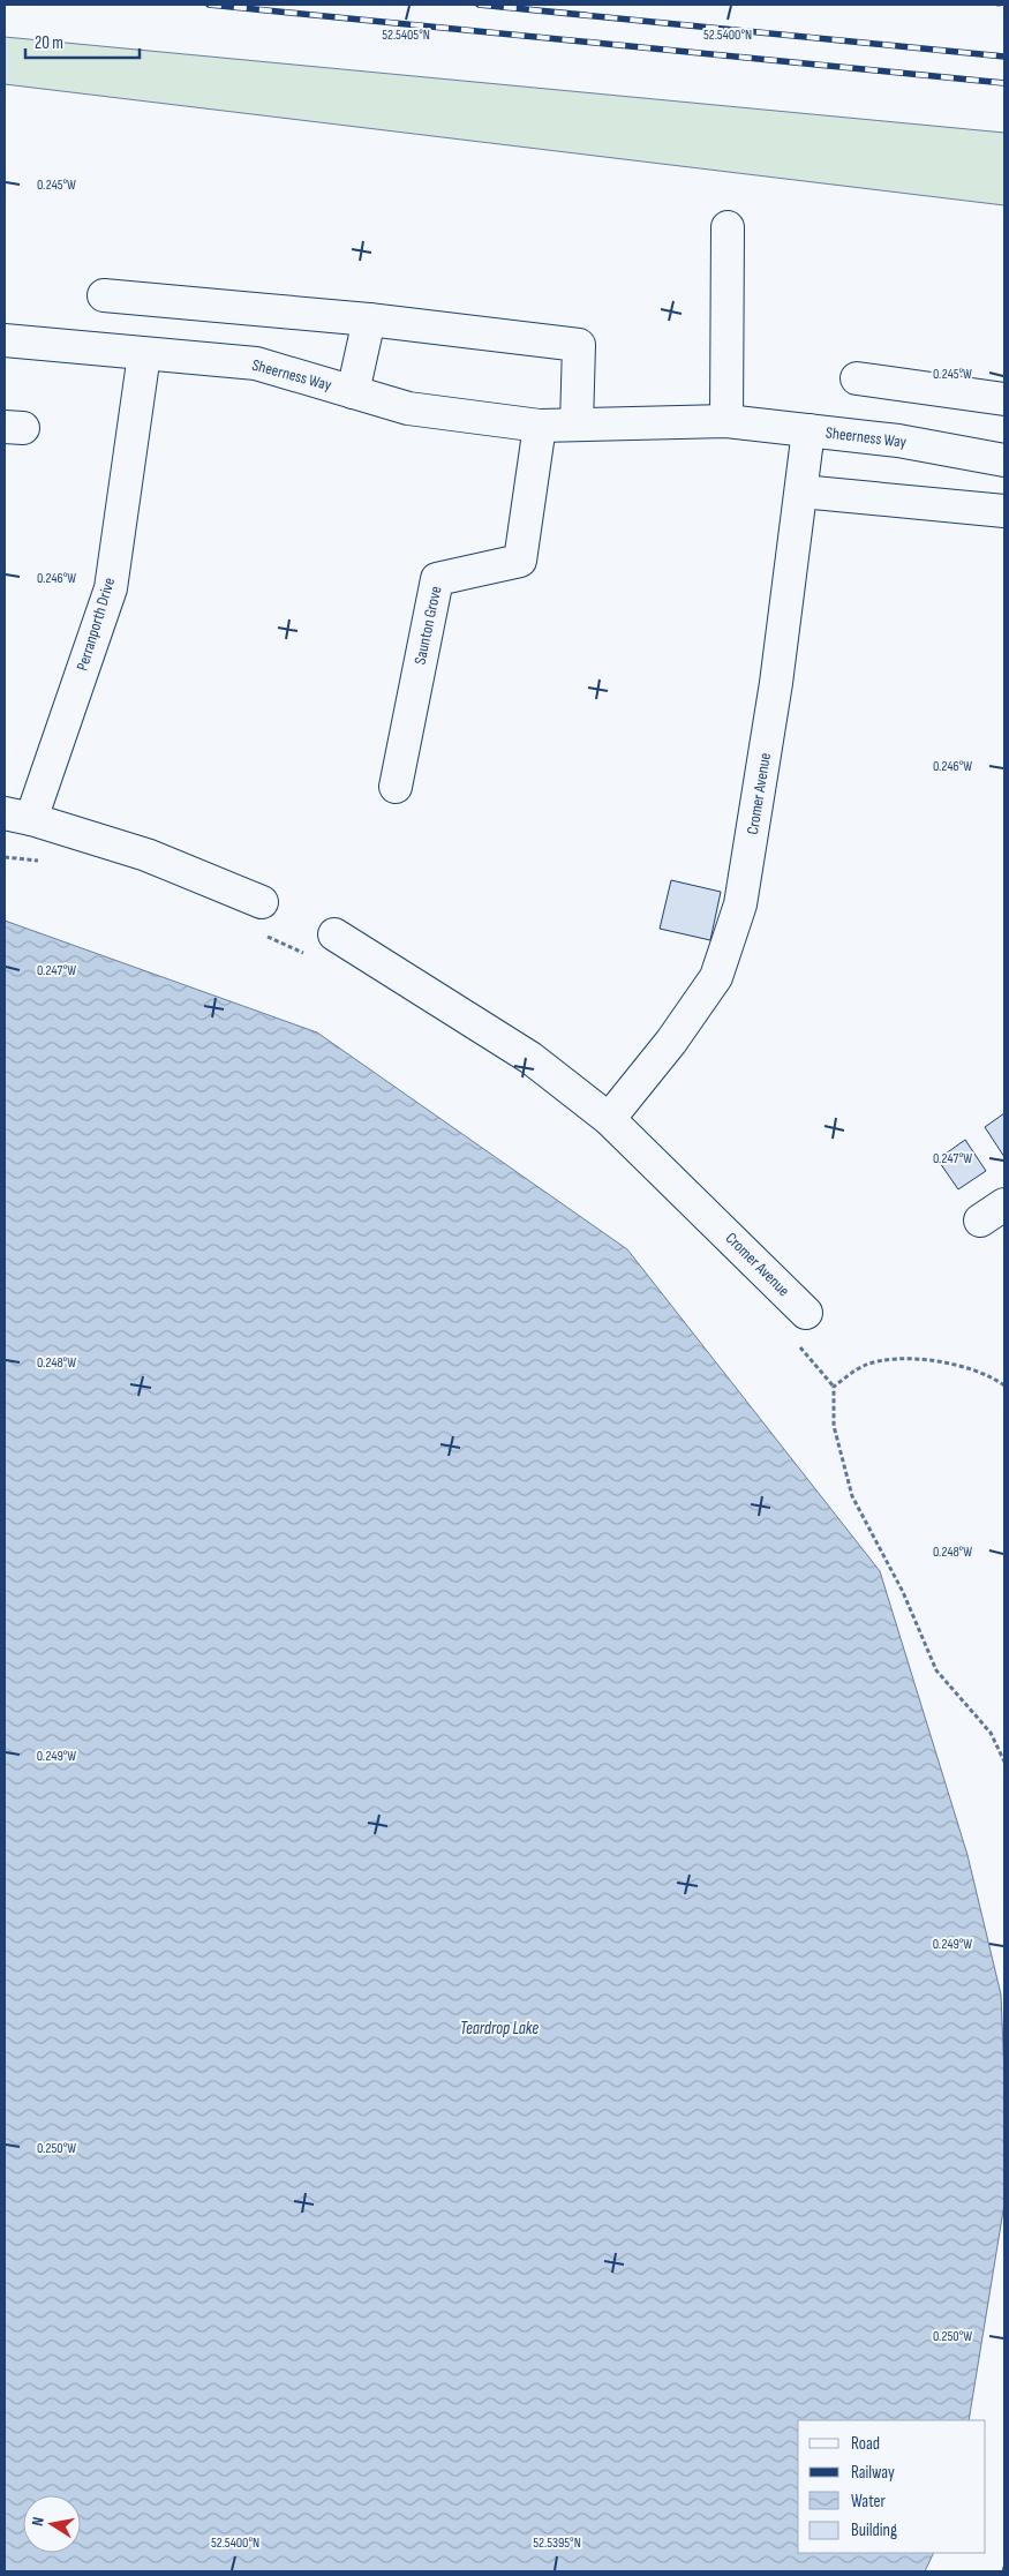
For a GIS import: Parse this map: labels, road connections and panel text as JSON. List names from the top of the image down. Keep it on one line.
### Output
{"streets":{"street":["Sheerness Way","Perranporth Drive","Saunton Grove","Cromer Avenue"]},"crossings":[["Sheerness Way","Perranporth Drive"],["Sheerness Way","Saunton Grove"],["Sheerness Way","Cromer Avenue"]],"water":["Teardrop Lake"],"legend":["Road","Railway","Water","Building"],"scale_bar":"20 m","north":"left","coordinates":["52.5405°N","52.5400°N","0.245°W","0.246°W","0.247°W","0.248°W","0.249°W","0.250°W","52.5395°N"]}
